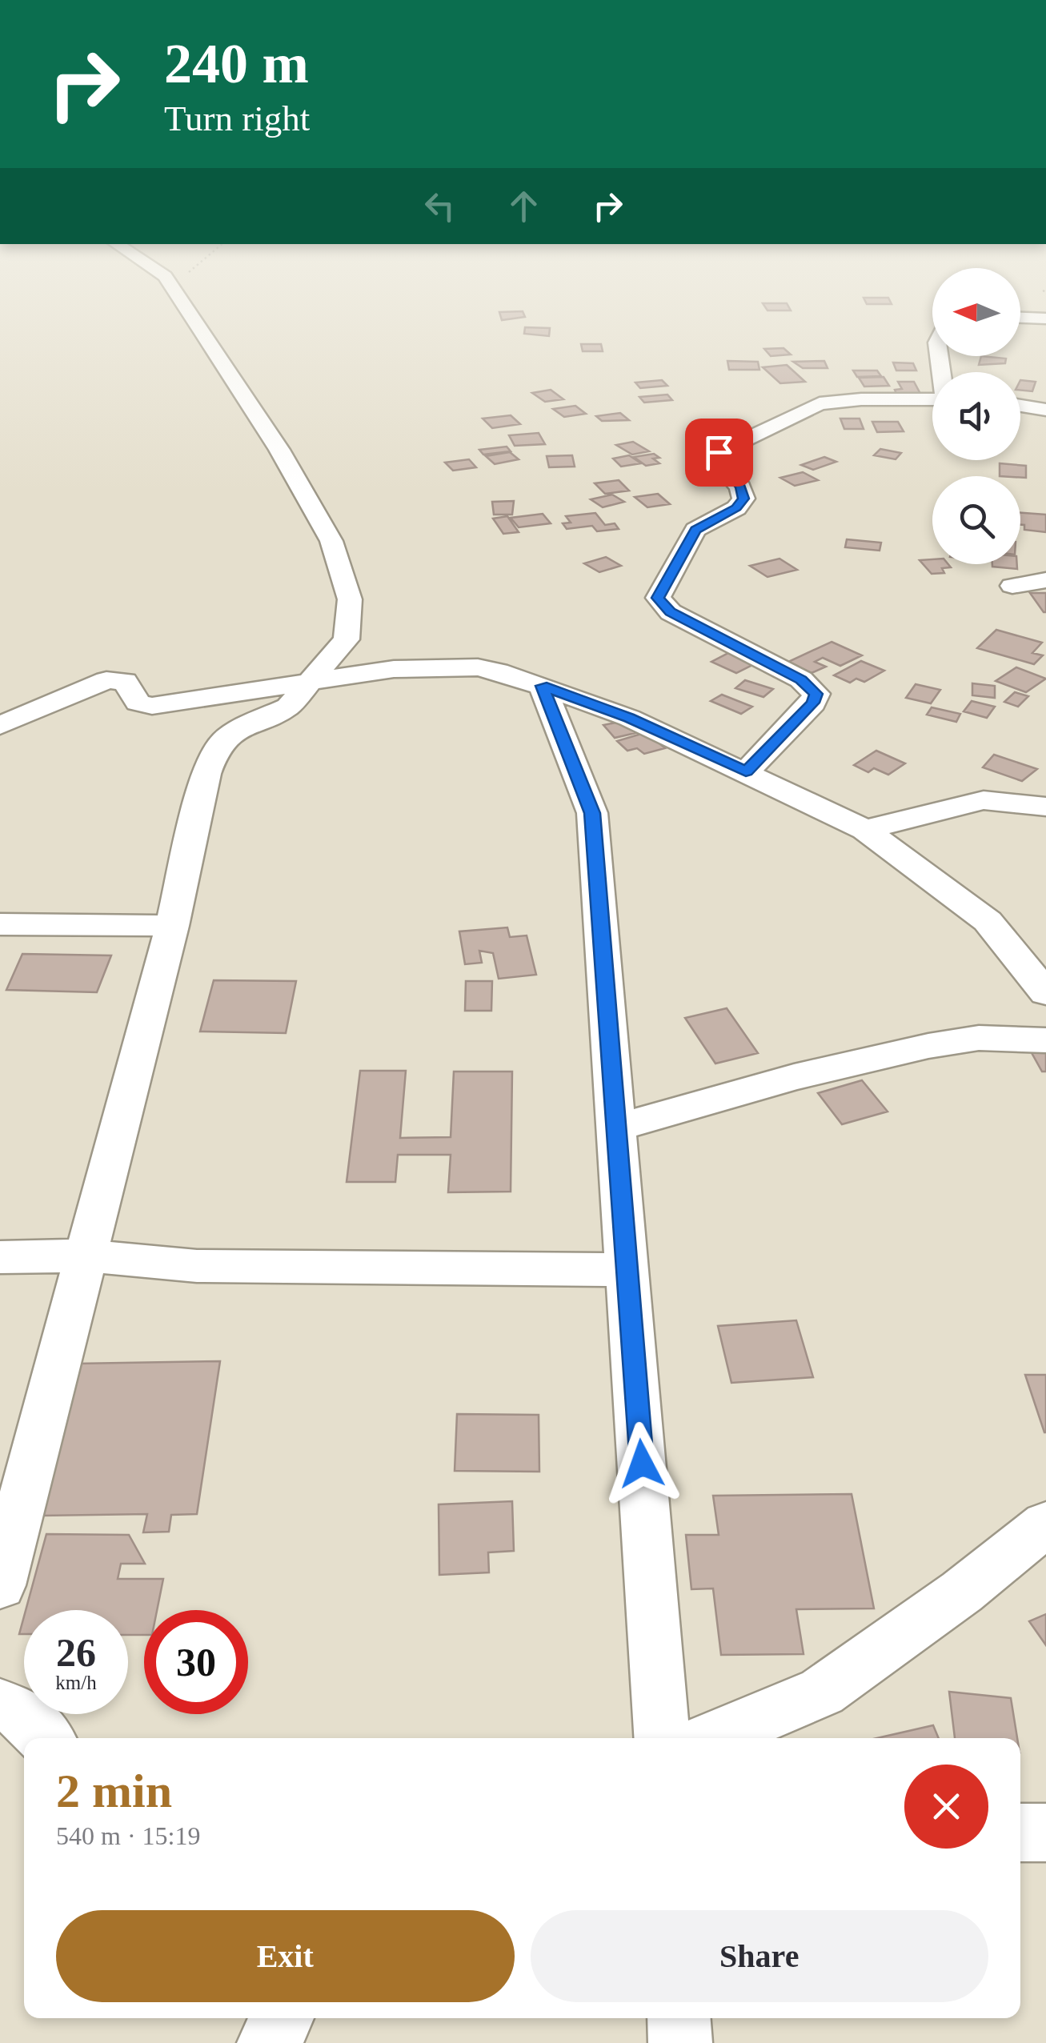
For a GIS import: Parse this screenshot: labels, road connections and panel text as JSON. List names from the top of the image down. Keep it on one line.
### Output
{"north":"left","page":{"turn":["240 m","Turn right"],"speed":"26 km/h","limit":"30","heading":["2 min","540 m · 15:19"],"buttons":["Exit","Share"]}}
